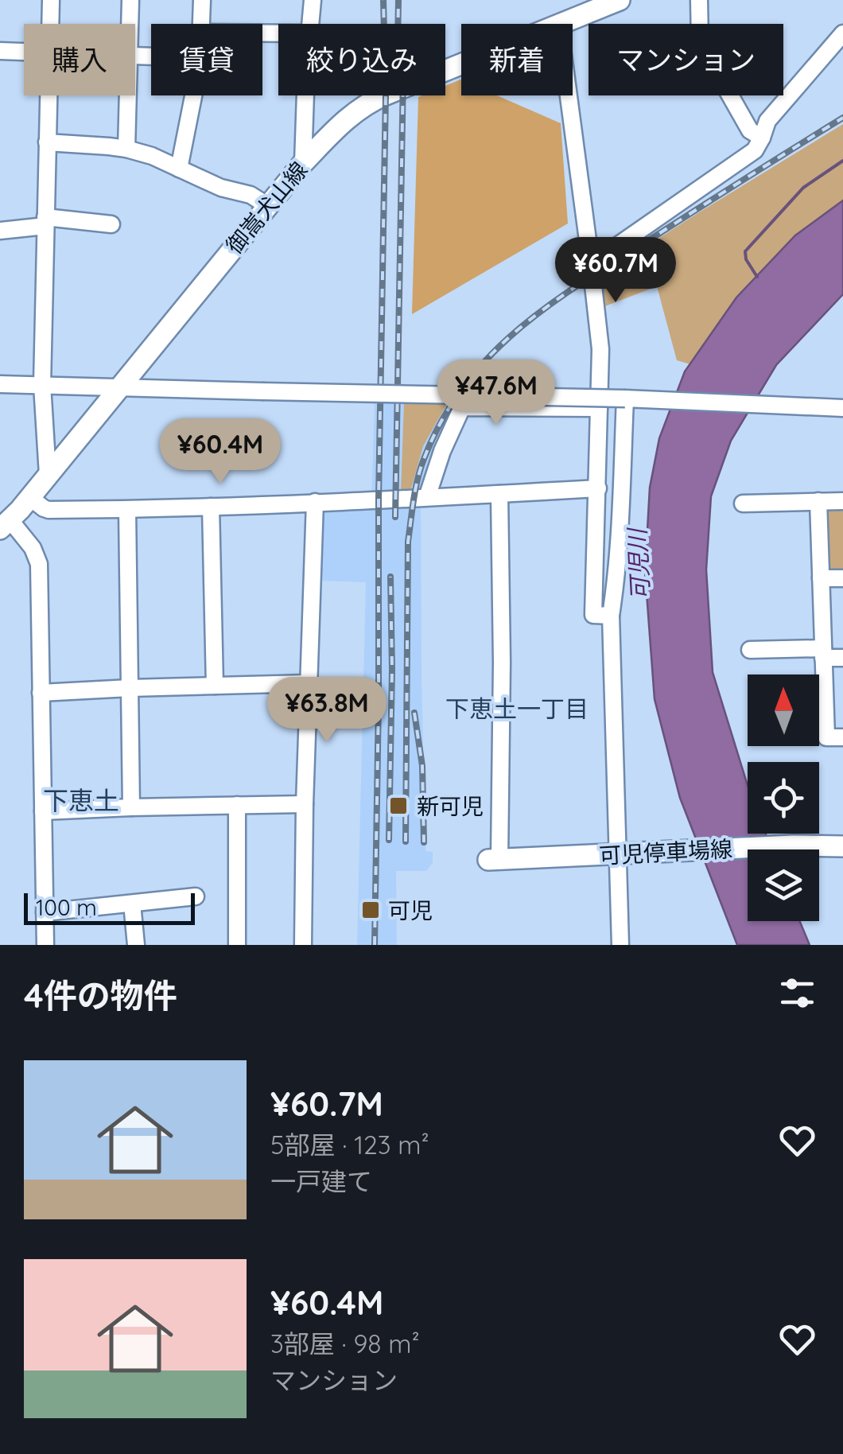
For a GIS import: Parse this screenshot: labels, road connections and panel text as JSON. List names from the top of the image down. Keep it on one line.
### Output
{"streets":{"main road":["御嵩犬山線","可児停車場線"]},"districts":["下恵土一丁目","下恵土"],"water":["可児川"],"places":{"transit":["新可児","可児"]},"scale_bar":"100 m","north":"top","page":{"chip":["購入","賃貸","絞り込み","新着","マンション"],"price":["¥60.7M","¥47.6M","¥60.4M","¥63.8M"],"scale":"100 m","heading":"4件の物件","list":[{"name":"¥60.7M","note":"5部屋 · 123 m² · 一戸建て"},{"name":"¥60.4M","note":"3部屋 · 98 m² · マンション"}]}}
